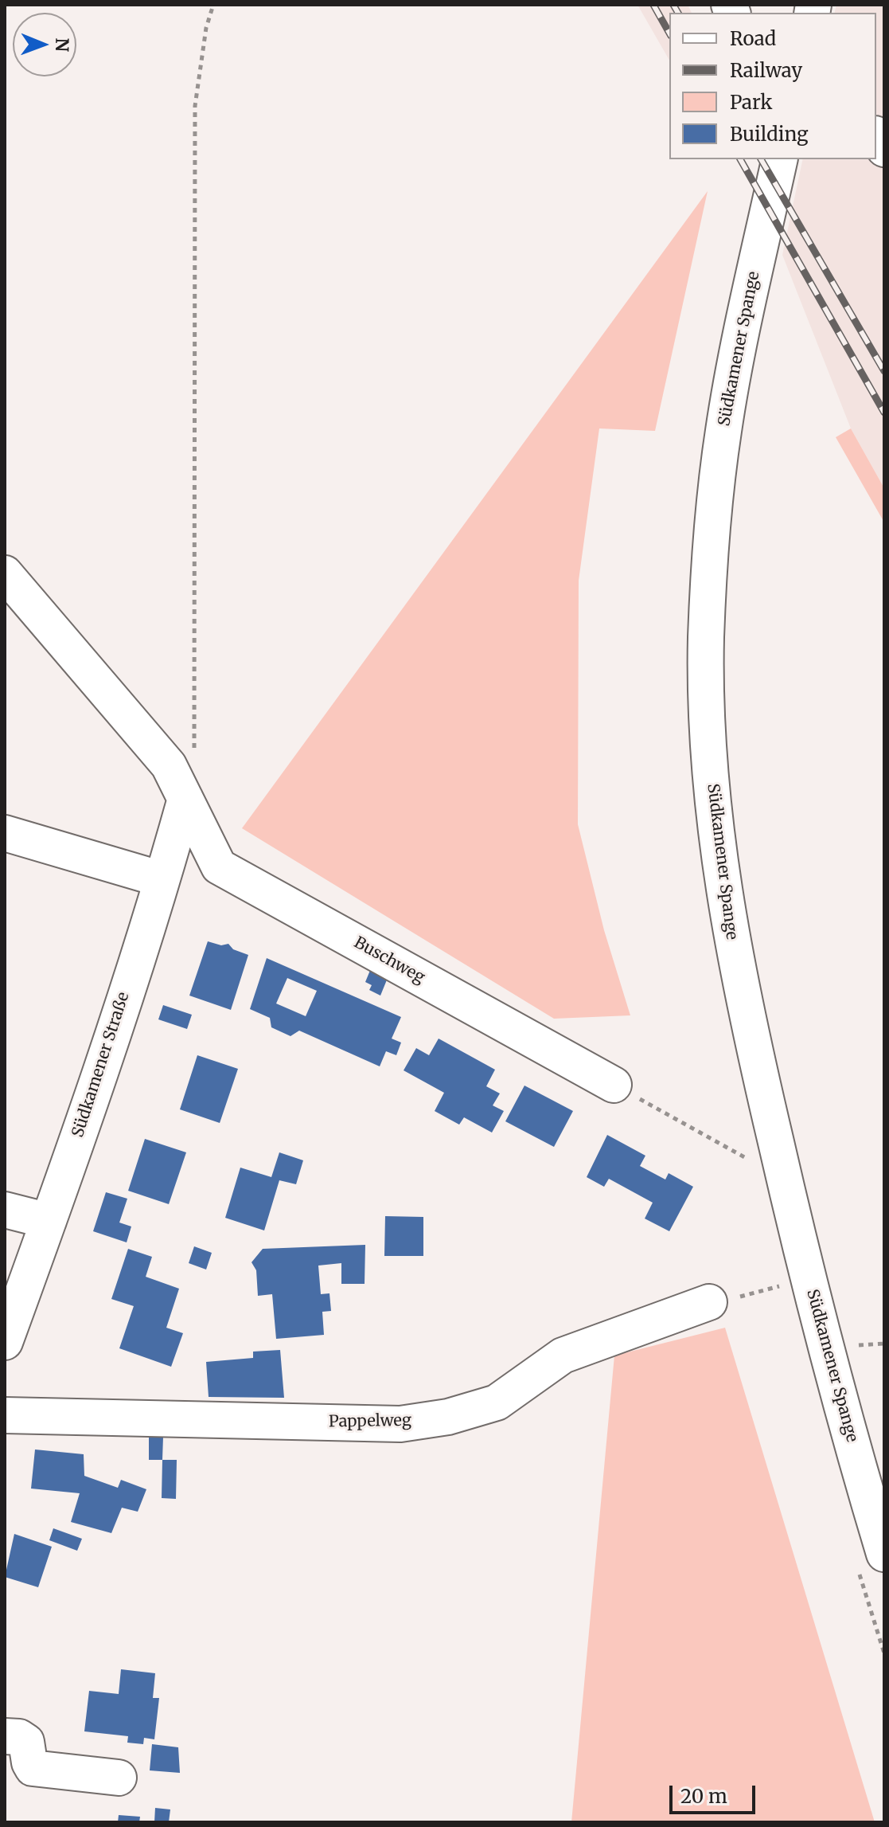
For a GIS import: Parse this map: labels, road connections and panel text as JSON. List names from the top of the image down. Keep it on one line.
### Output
{"streets":{"street":["Südkamener Spange","Buschweg","Südkamener Straße","Pappelweg"]},"crossings":[["Buschweg","Südkamener Straße"]],"legend":["Road","Railway","Park","Building"],"scale_bar":"20 m","north":"right"}
